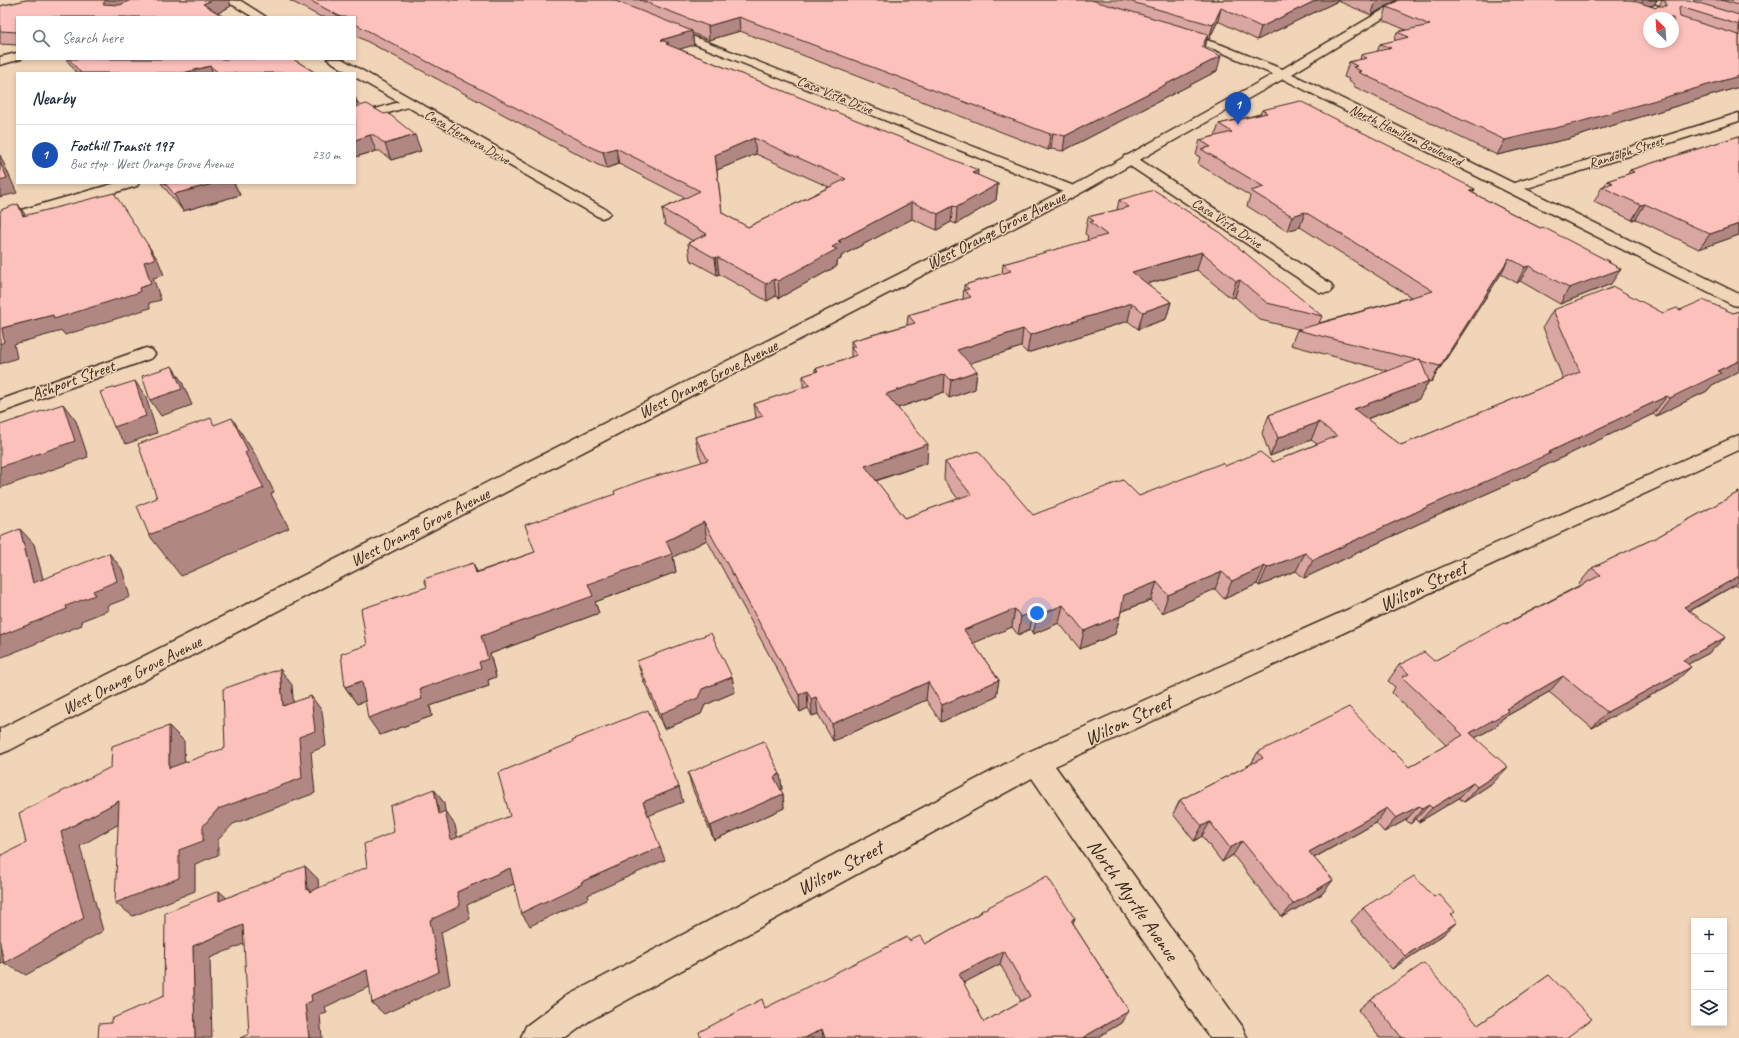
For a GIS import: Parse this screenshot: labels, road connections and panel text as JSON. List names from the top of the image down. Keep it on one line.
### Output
{"streets":{"street":["Casa Vista Drive","North Hamilton Boulevard","Casa Hermosa Drive","Randolph Street","West Orange Grove Avenue","Ashport Street","Wilson Street","North Myrtle Avenue"]},"crossings":[["Casa Vista Drive","West Orange Grove Avenue"],["North Hamilton Boulevard","Randolph Street"],["North Hamilton Boulevard","West Orange Grove Avenue"],["Wilson Street","North Myrtle Avenue"]],"north":"top left","page":{"search":"Search here","heading":"Nearby","pins":"1","list":[{"mark":"1","name":"Foothill Transit 197","note":"Bus stop · West Orange Grove Avenue","value":"230 m"}],"map_buttons":["+","−"]}}
